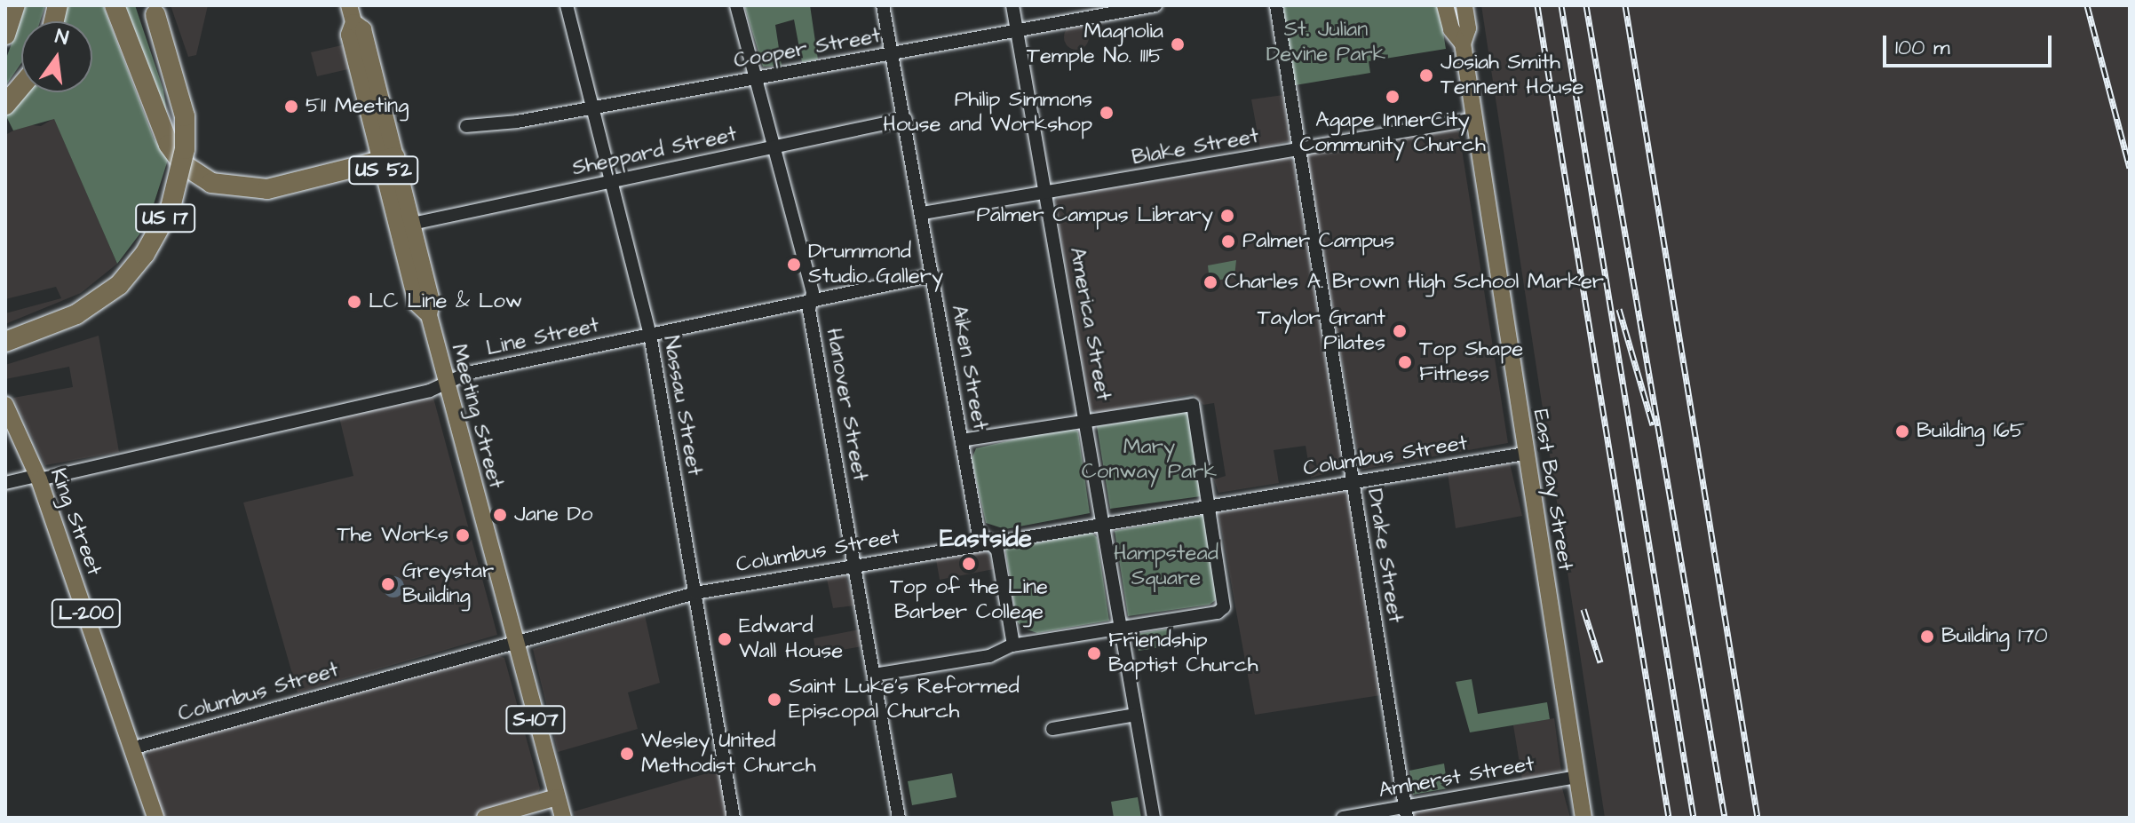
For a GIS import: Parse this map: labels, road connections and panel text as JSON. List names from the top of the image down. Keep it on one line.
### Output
{"streets":{"highway":["US 17"],"main road":["US 52","Meeting Street","East Bay Street","King Street","L-200","S-107"],"street":["Cooper Street","Blake Street","Sheppard Street","America Street","Line Street","Aiken Street","Hanover Street","Nassau Street","Columbus Street","Drake Street","Amherst Street"]},"crossings":[["Cooper Street","America Street"],["Cooper Street","Aiken Street"],["Cooper Street","Hanover Street"],["Cooper Street","Nassau Street"],["Blake Street","America Street"],["Blake Street","Aiken Street"],["Blake Street","East Bay Street"],["Blake Street","Drake Street"],["Sheppard Street","Aiken Street"],["Sheppard Street","Hanover Street"],["Sheppard Street","Nassau Street"],["Sheppard Street","Meeting Street"],["America Street","Columbus Street"],["Line Street","Aiken Street"],["Line Street","Hanover Street"],["Line Street","Nassau Street"],["Line Street","Meeting Street"],["Line Street","King Street"],["Aiken Street","Columbus Street"],["Hanover Street","Columbus Street"],["Nassau Street","Columbus Street"],["Meeting Street","Columbus Street"],["Columbus Street","East Bay Street"],["Columbus Street","King Street"],["Columbus Street","Drake Street"],["East Bay Street","Amherst Street"],["Drake Street","Amherst Street"]],"districts":["Eastside"],"parks":["St. Julian Devine Park","Mary Conway Park","Hampstead Square"],"places":["Magnolia Temple No. 1115","Josiah Smith Tennent House","Agape InnerCity Community Church","511 Meeting","Philip Simmons House and Workshop","Palmer Campus Library","Palmer Campus","Drummond Studio Gallery","Charles A. Brown High School Marker","LC Line & Low","Taylor Grant Pilates","Top Shape Fitness","Building 165","Jane Do","The Works","Top of the Line Barber College","Greystar Building","Building 170","Edward Wall House","Friendship Baptist Church","Saint Luke's Reformed Episcopal Church","Wesley United Methodist Church"],"scale_bar":"100 m","north":"top"}
